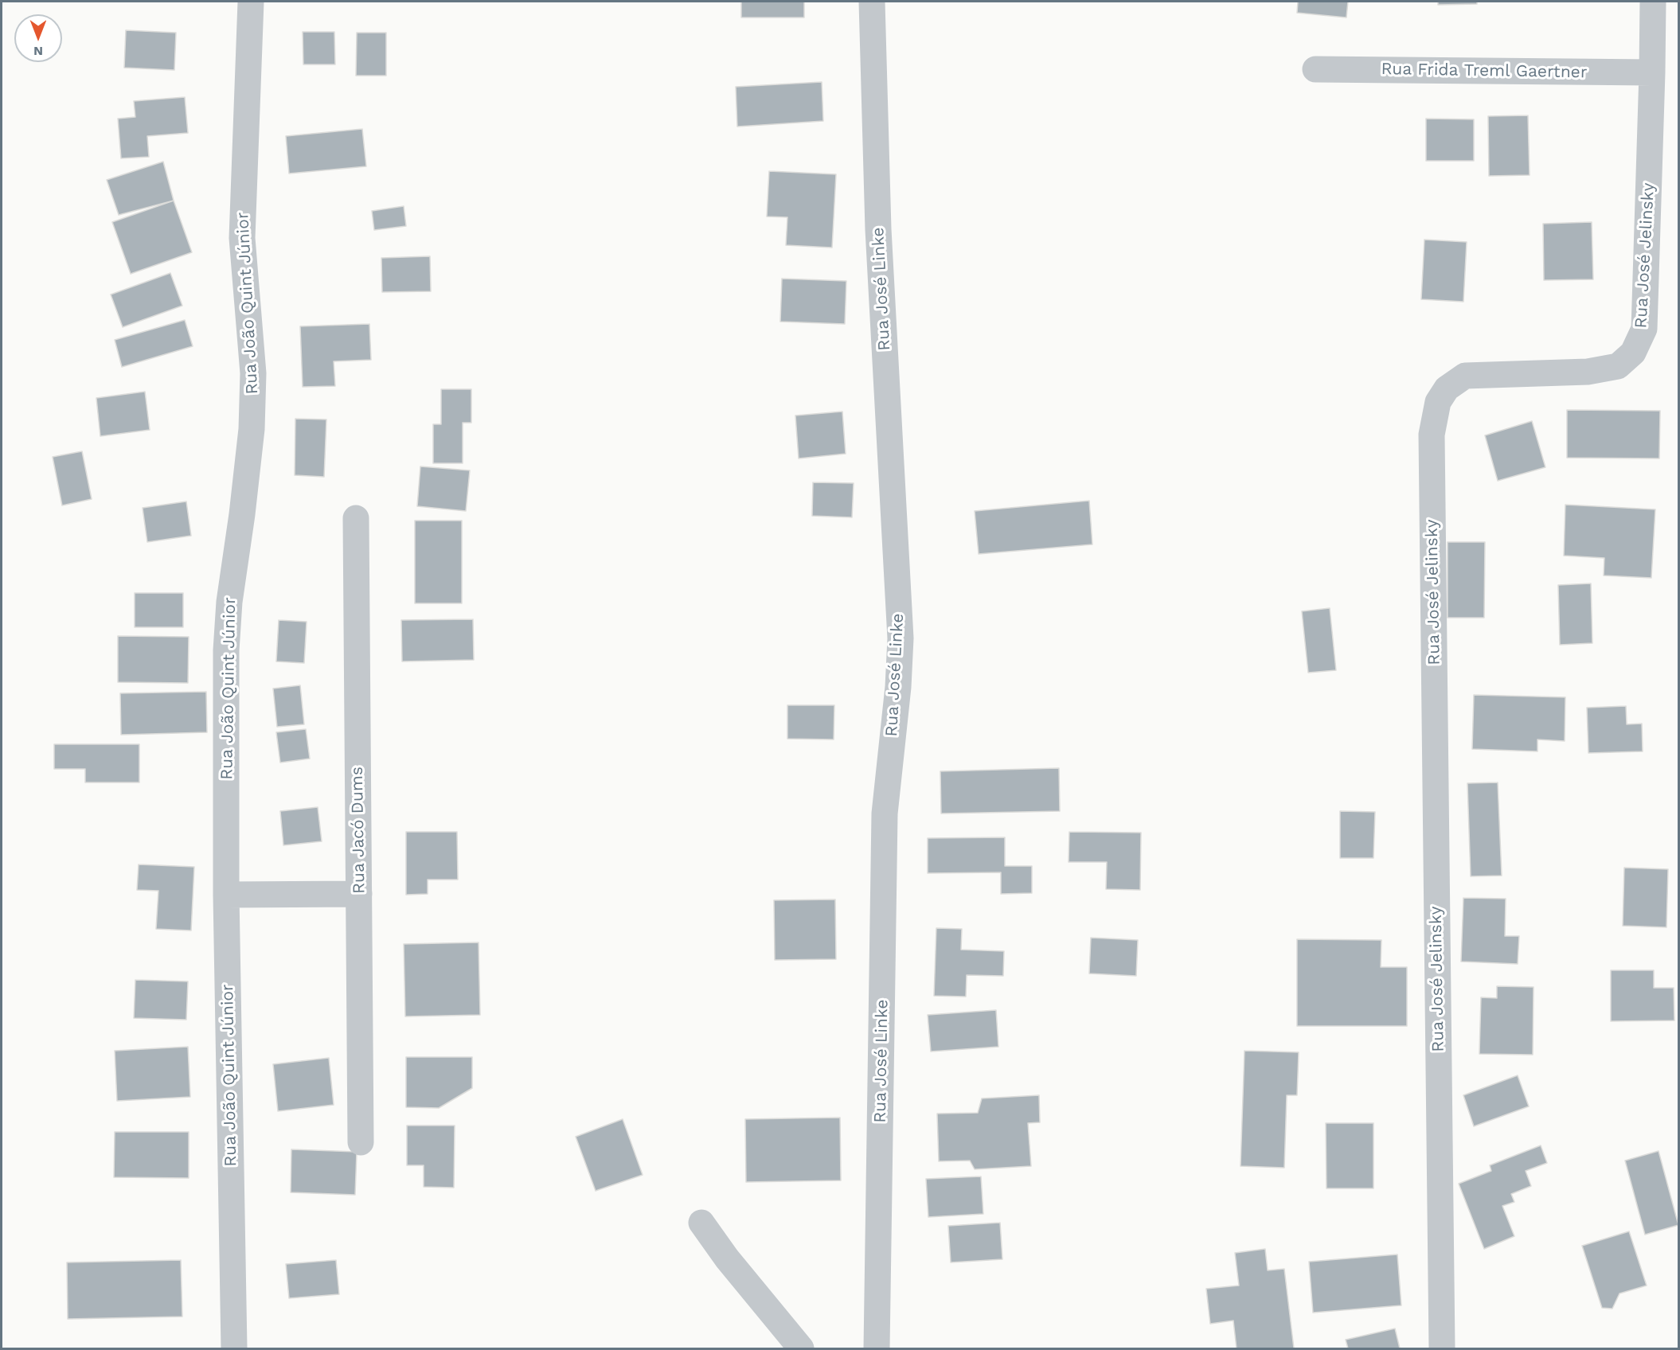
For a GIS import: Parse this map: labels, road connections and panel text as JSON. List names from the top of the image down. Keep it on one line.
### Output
{"streets":{"street":["Rua Frida Treml Gaertner","Rua José Jelinsky","Rua José Linke","Rua João Quint Júnior","Rua Jacó Dums"]},"crossings":[["Rua Frida Treml Gaertner","Rua José Jelinsky"]],"north":"bottom"}
